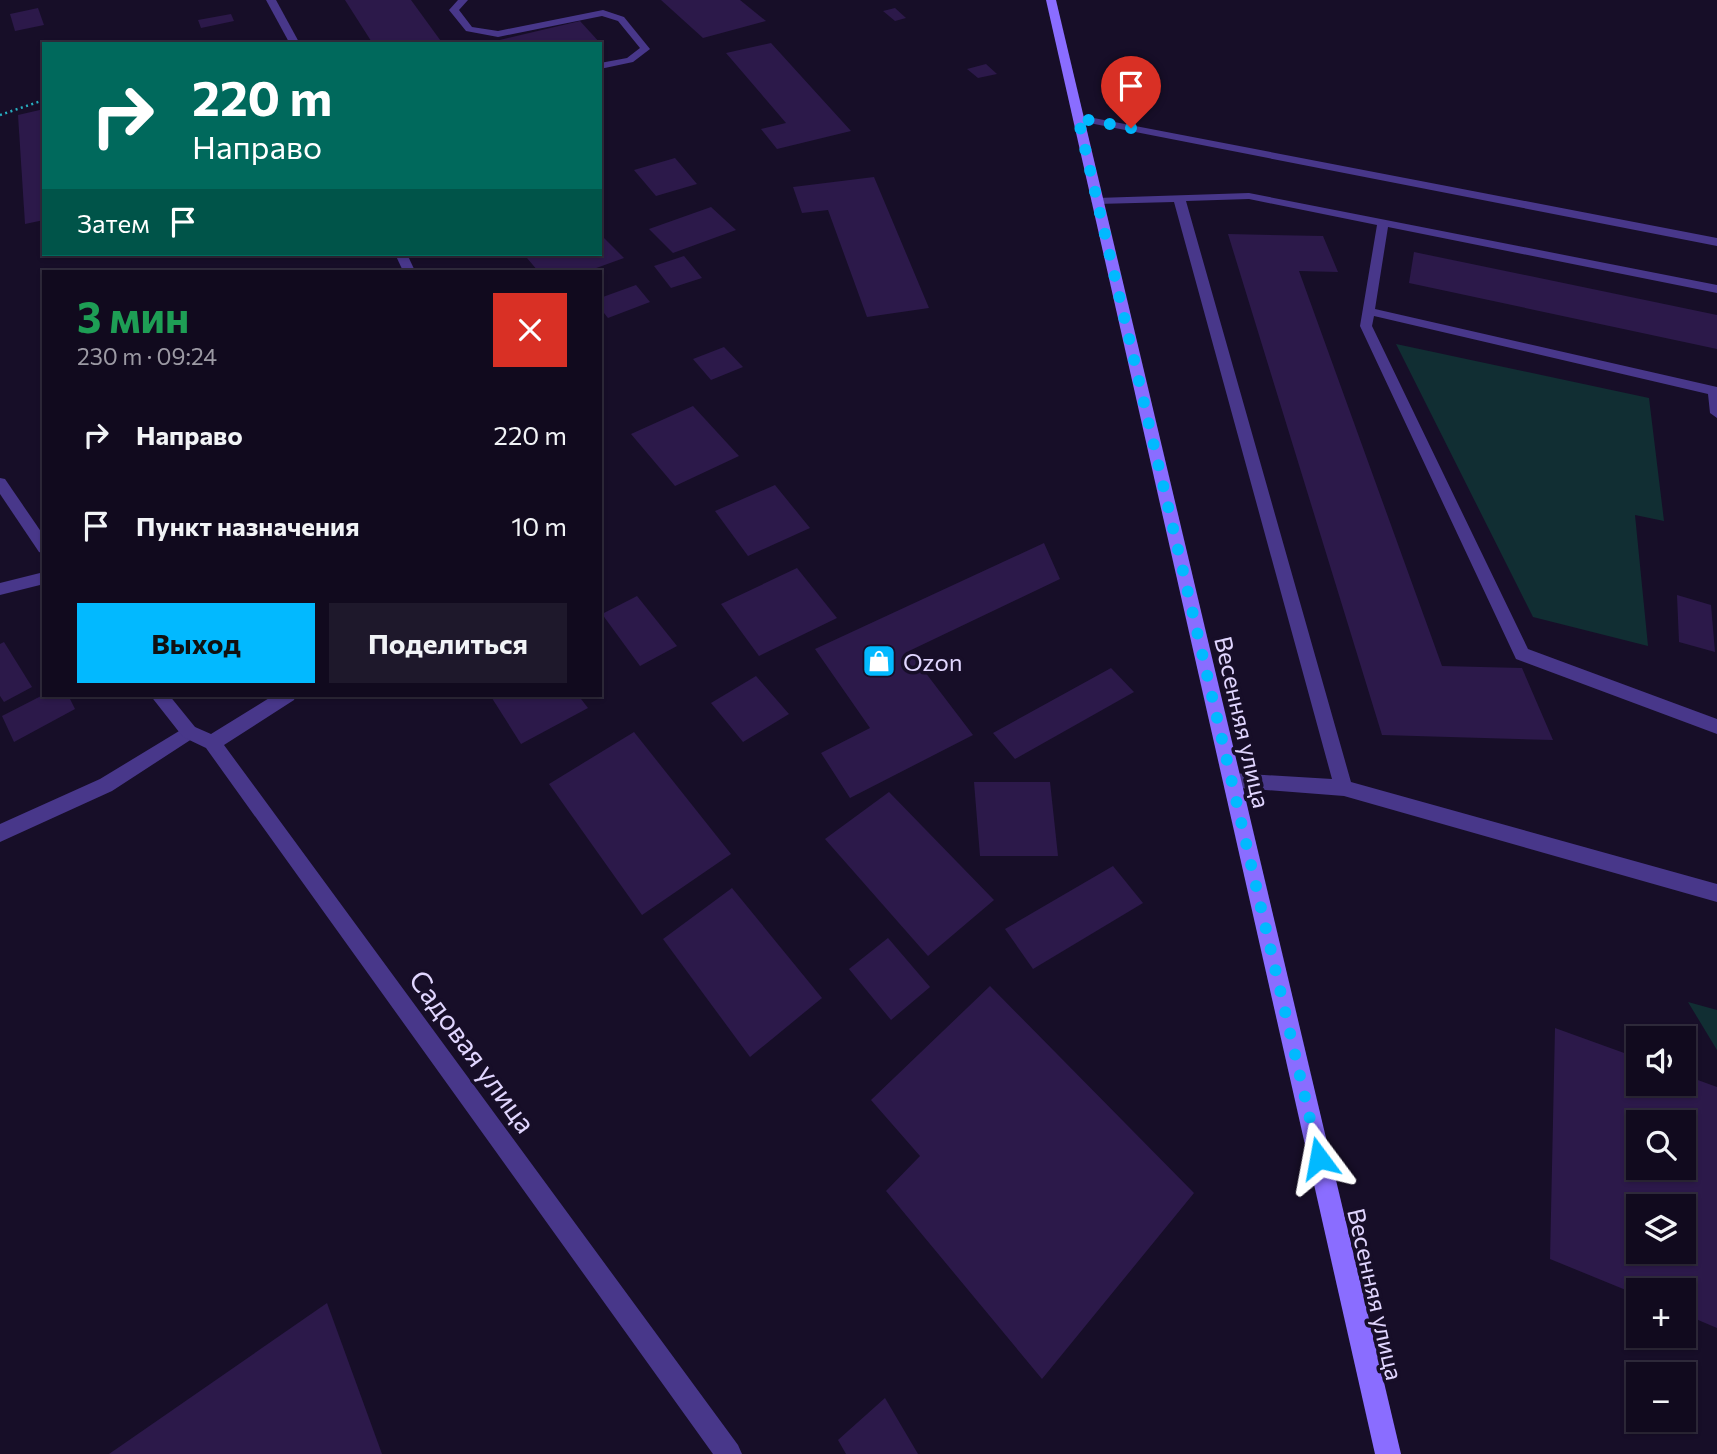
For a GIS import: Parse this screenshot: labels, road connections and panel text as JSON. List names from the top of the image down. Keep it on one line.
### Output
{"streets":{"street":["Весенняя улица","Садовая улица"]},"places":{"shop":["Ozon"]},"page":{"turn":["220 m","Направо"],"then":"Затем","heading":["3 мин","230 m · 09:24"],"list":[{"name":"Направо","value":"220 m"},{"name":"Пункт назначения","value":"10 m"}],"buttons":["Выход","Поделиться"],"map_buttons":["+","−"]}}
